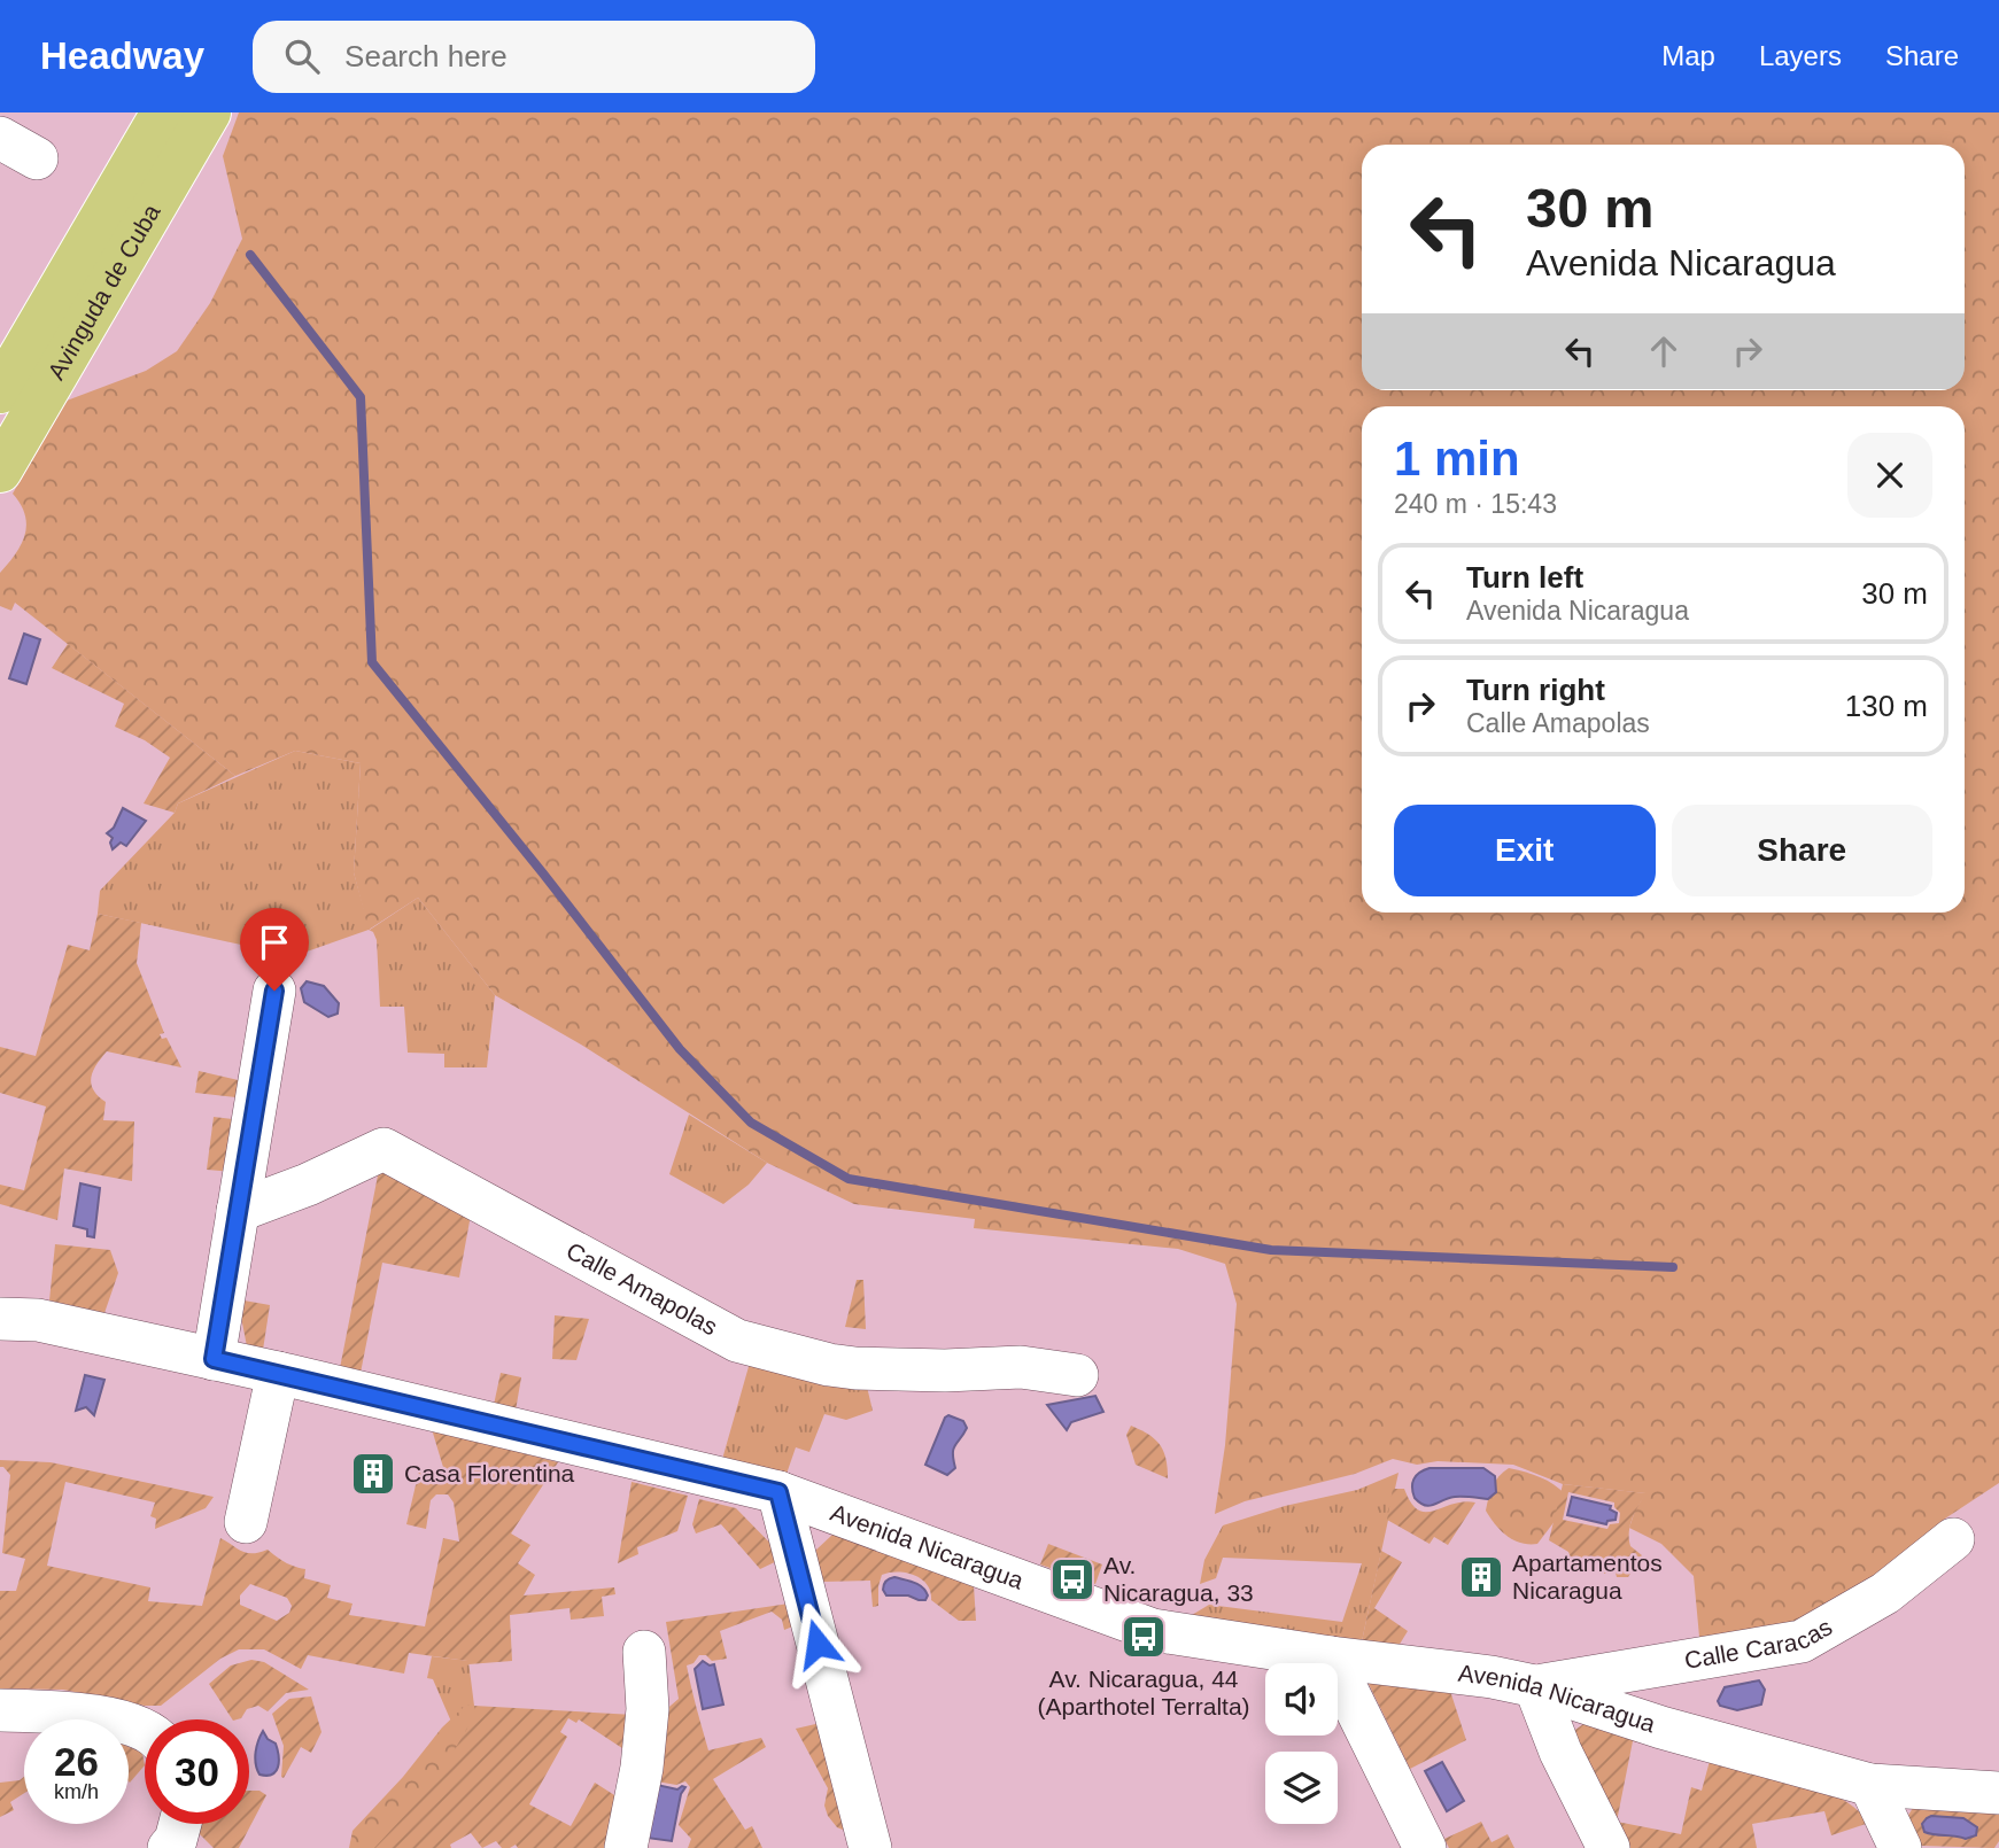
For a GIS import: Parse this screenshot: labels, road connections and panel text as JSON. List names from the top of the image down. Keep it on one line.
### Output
{"streets":{"main road":["Avinguda de Cuba"],"street":["Calle Amapolas","Avenida Nicaragua","Calle Caracas"]},"crossings":[["Avenida Nicaragua","Calle Caracas"]],"places":{"building":["Casa Florentina","Apartamentos Nicaragua"],"bus stop":["Av. Nicaragua, 33","Av. Nicaragua, 44 (Aparthotel Terralta)"]},"page":{"header":"Headway","search":"Search here","nav":["Map","Layers","Share"],"turn":["30 m","Avenida Nicaragua"],"heading":["1 min","240 m · 15:43"],"list":[{"name":"Turn left","note":"Avenida Nicaragua","value":"30 m"},{"name":"Turn right","note":"Calle Amapolas","value":"130 m"}],"buttons":["Exit","Share"],"speed":"26 km/h","limit":"30"}}
